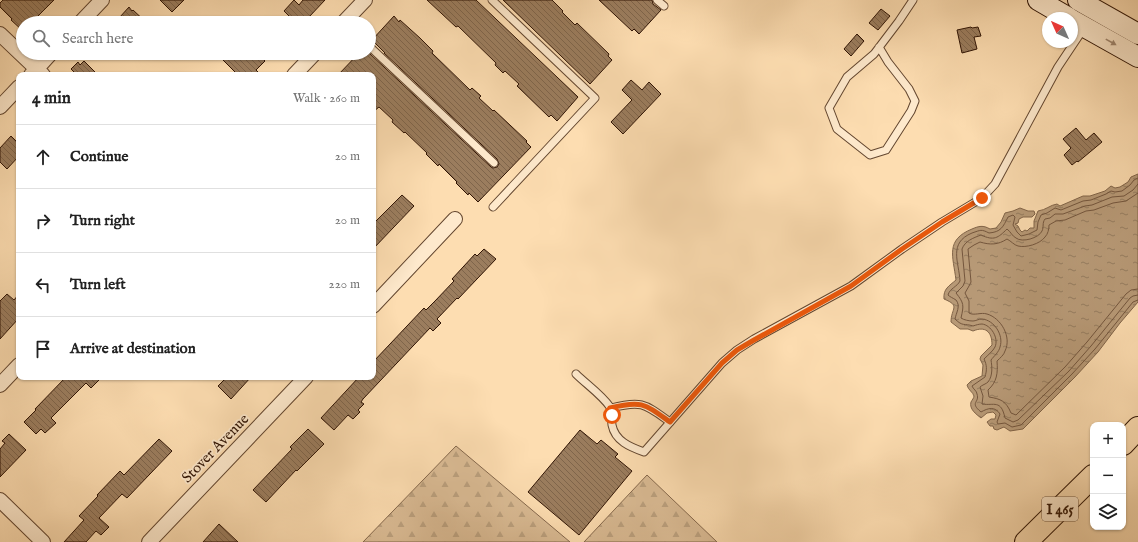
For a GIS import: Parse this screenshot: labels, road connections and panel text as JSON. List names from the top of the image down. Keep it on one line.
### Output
{"streets":{"highway":["I 465"],"street":["Stover Avenue"]},"north":"top left","page":{"search":"Search here","heading":["4 min","Walk · 260 m"],"list":[["Continue","20 m"],["Turn right","20 m"],["Turn left","220 m"],"Arrive at destination"],"map_buttons":["+","−"]}}
